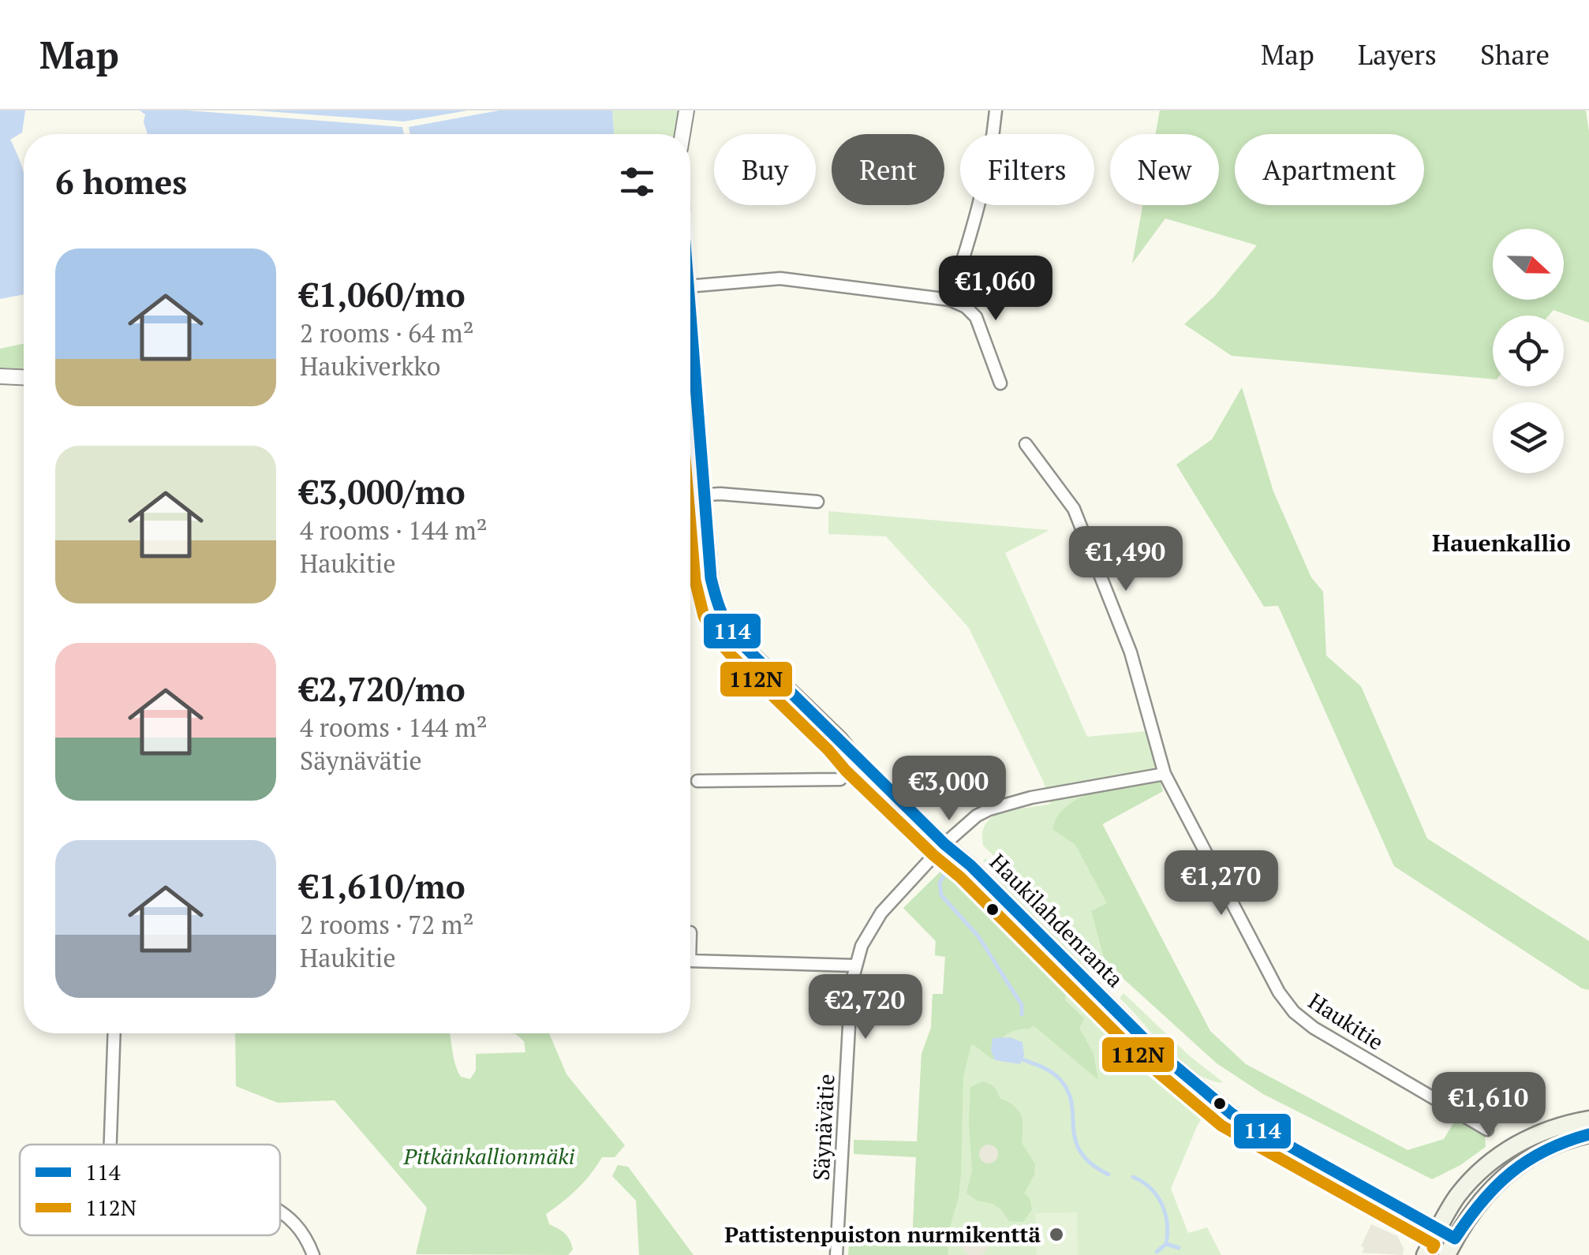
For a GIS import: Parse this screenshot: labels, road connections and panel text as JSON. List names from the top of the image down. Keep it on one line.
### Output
{"streets":{"street":["Haukilahdenranta","Haukitie","Säynävätie"]},"crossings":[["Haukilahdenranta","Säynävätie"]],"districts":["Hauenkallio"],"parks":["Pitkänkallionmäki"],"places":["Pattistenpuiston nurmikenttä"],"lines":["transit line 114","transit line 112N"],"legend":["114","112N"],"north":"right","page":{"header":"Map","nav":["Map","Layers","Share"],"chip":["Buy","Rent","Filters","New","Apartment"],"heading":"6 homes","list":[{"name":"€1,060/mo","note":"2 rooms · 64 m² · Haukiverkko"},{"name":"€3,000/mo","note":"4 rooms · 144 m² · Haukitie"},{"name":"€2,720/mo","note":"4 rooms · 144 m² · Säynävätie"},{"name":"€1,610/mo","note":"2 rooms · 72 m² · Haukitie"}],"price":["€1,060","€1,490","€3,000","€1,270","€2,720","€1,610"]}}
